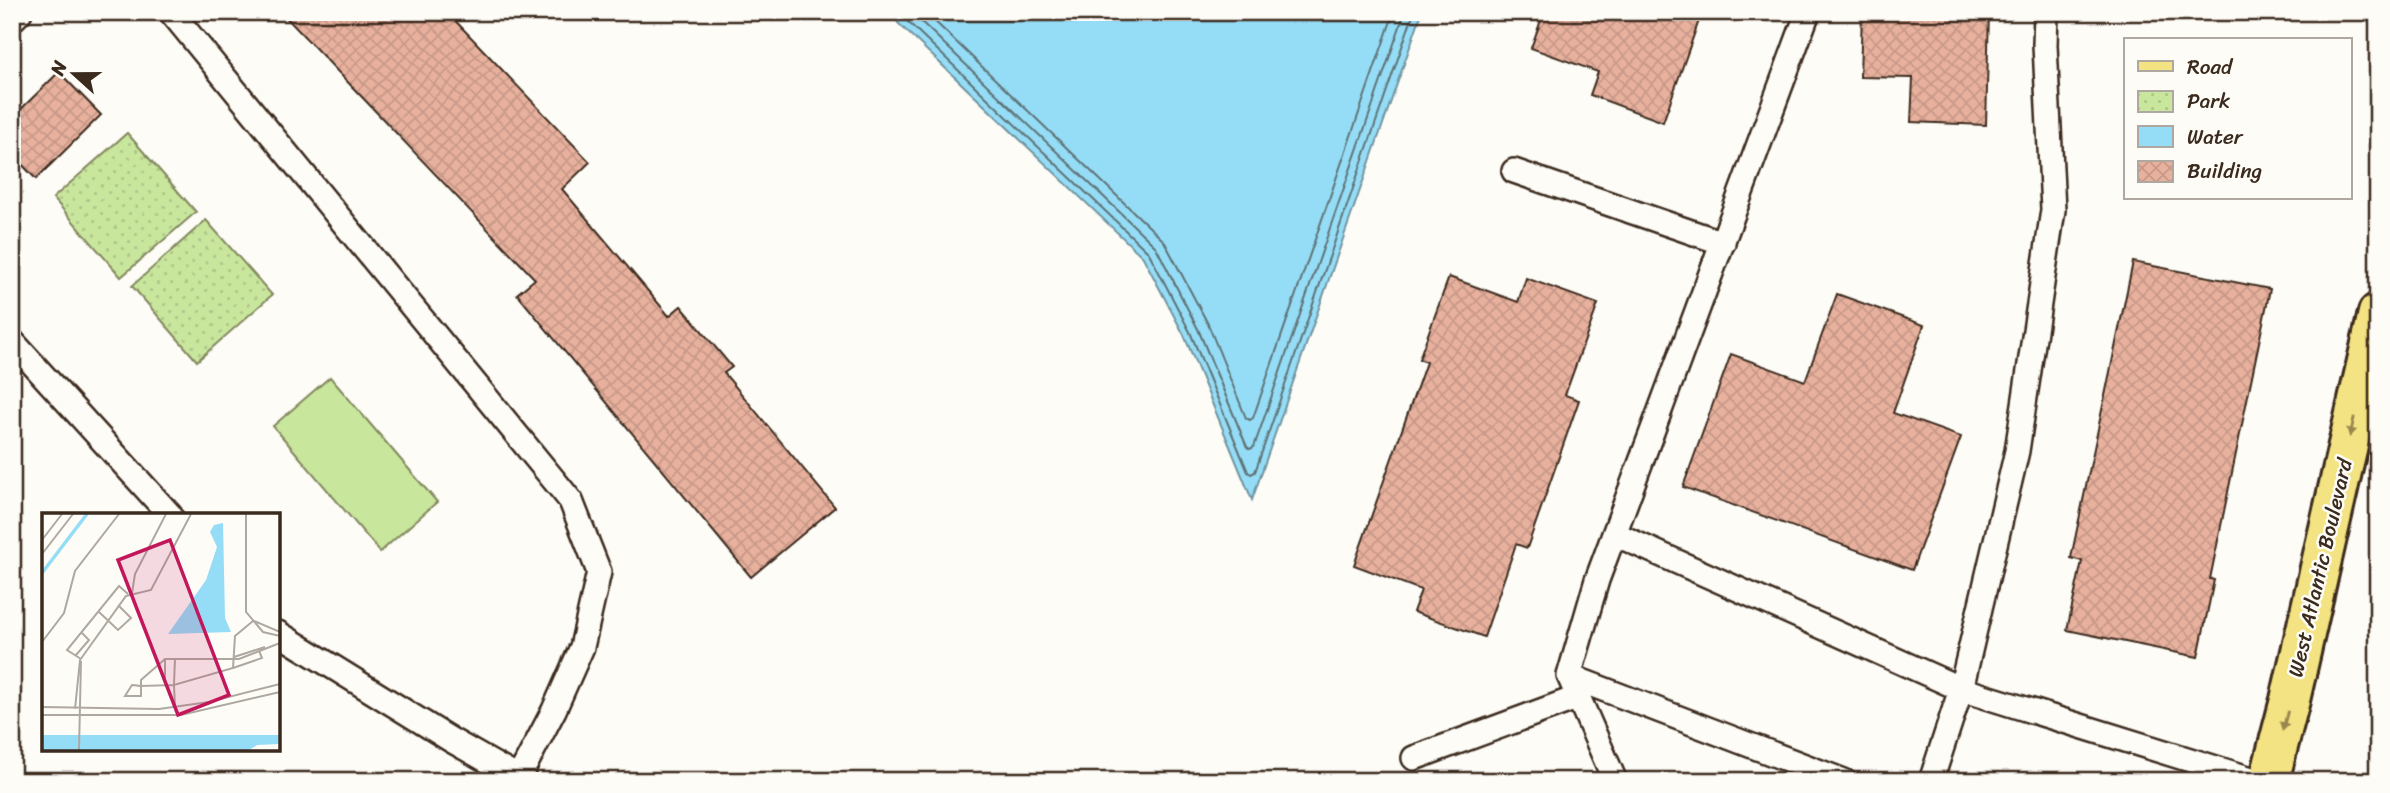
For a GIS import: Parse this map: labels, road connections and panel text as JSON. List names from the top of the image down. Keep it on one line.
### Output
{"streets":{"main road":["West Atlantic Boulevard"]},"one_way":["West Atlantic Boulevard"],"legend":["Road","Park","Water","Building"],"north":"left"}
